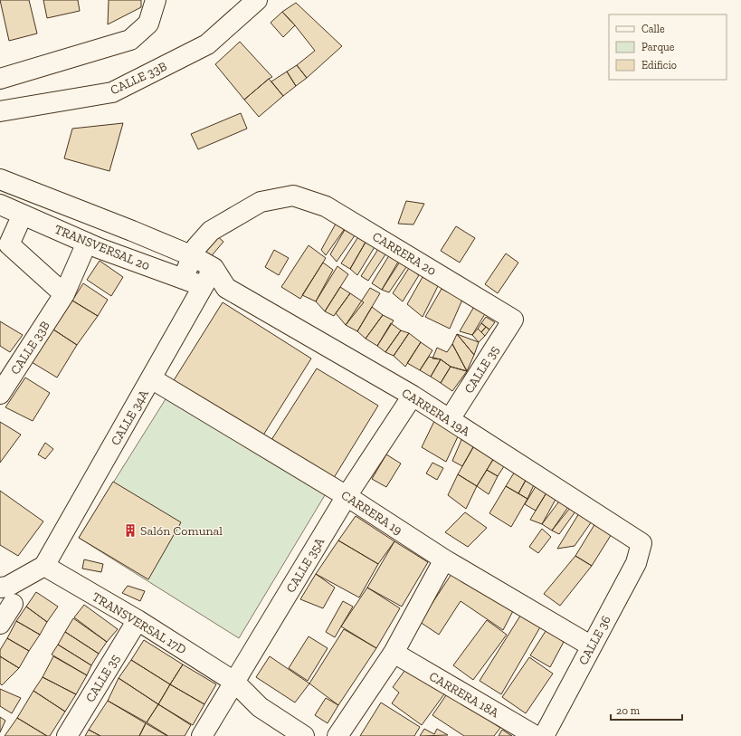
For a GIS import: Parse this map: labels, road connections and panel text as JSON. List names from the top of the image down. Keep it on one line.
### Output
{"streets":{"street":["CALLE 33B","TRANSVERSAL 20","CARRERA 20","CALLE 35","CARRERA 19A","CALLE 34A","CARRERA 19","CALLE 35A","TRANSVERSAL 17D","CALLE 36","CARRERA 18A"]},"crossings":[["CALLE 33B","TRANSVERSAL 20"],["TRANSVERSAL 20","CARRERA 20"],["TRANSVERSAL 20","CARRERA 19A"],["CARRERA 20","CALLE 35"],["CARRERA 20","CARRERA 19A"],["CALLE 35","CARRERA 19A"],["CALLE 35","TRANSVERSAL 17D"],["CARRERA 19A","CALLE 34A"],["CARRERA 19A","CALLE 35A"],["CARRERA 19A","CALLE 36"],["CALLE 34A","CARRERA 19"],["CALLE 34A","TRANSVERSAL 17D"],["CARRERA 19","CALLE 35A"],["CARRERA 19","CALLE 36"],["CALLE 35A","TRANSVERSAL 17D"]],"places":{"building":["Salón Comunal"]},"legend":["Calle","Parque","Edificio"],"scale_bar":"20 m"}
